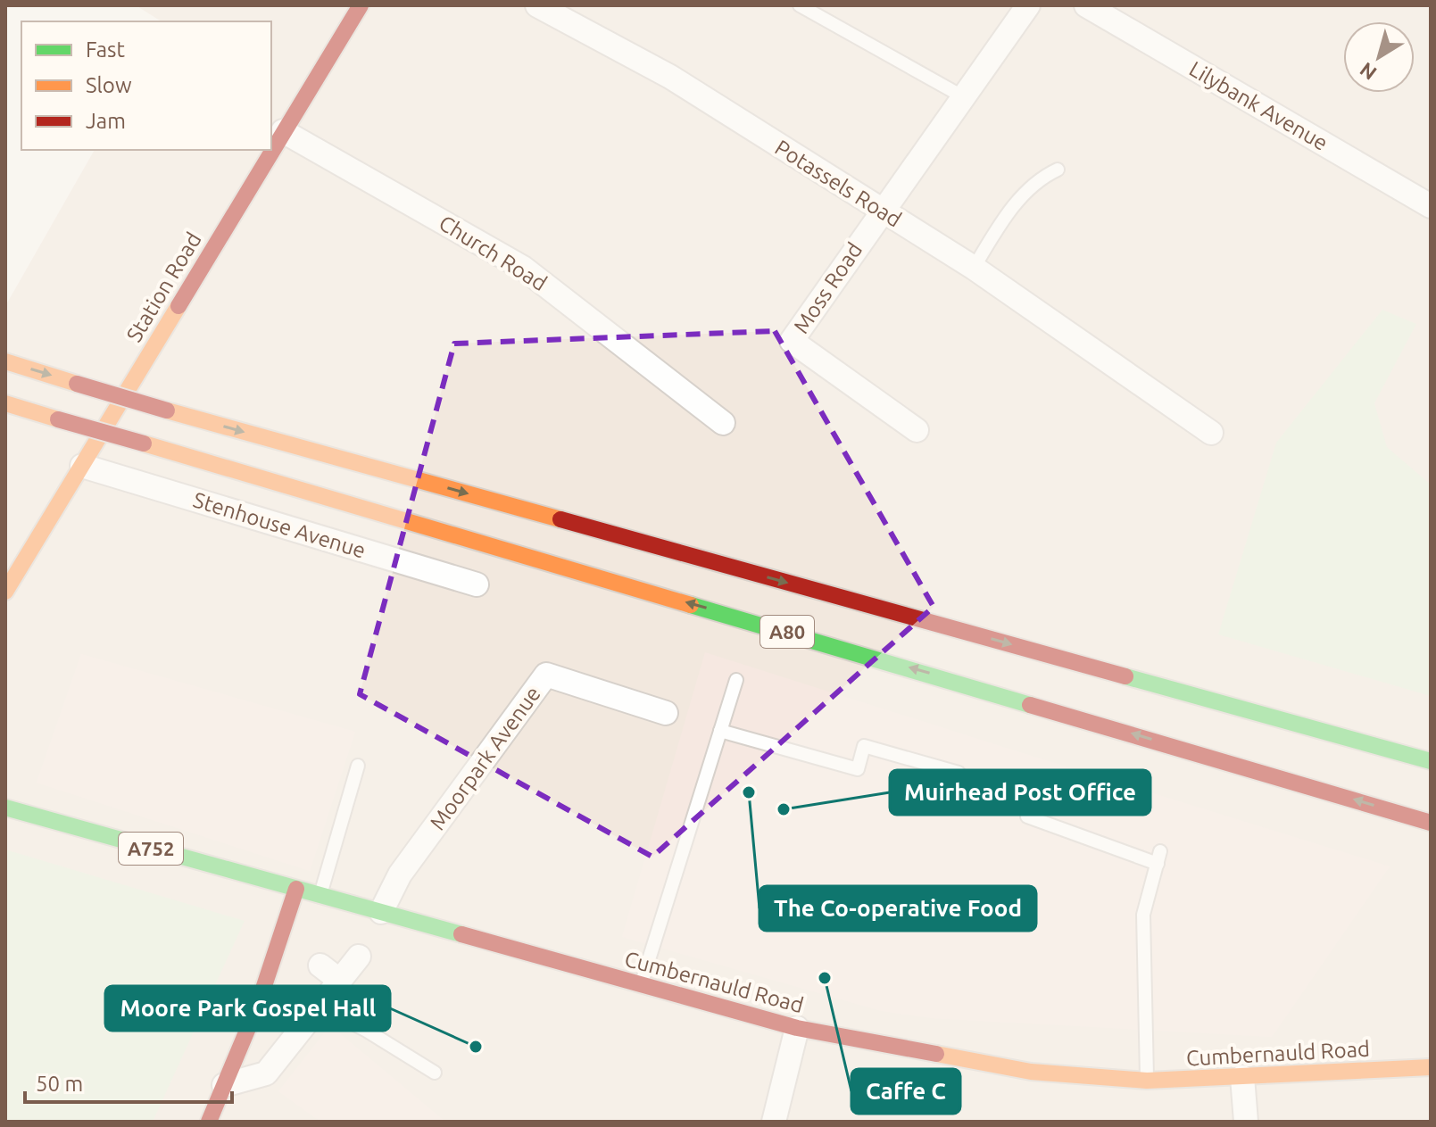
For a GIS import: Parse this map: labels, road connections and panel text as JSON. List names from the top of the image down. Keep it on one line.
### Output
{"streets":{"main road":["Station Road","A80","A752","Cumbernauld Road"],"street":["Lilybank Avenue","Potassels Road","Church Road","Moss Road","Stenhouse Avenue","Moorpark Avenue"]},"crossings":[["Potassels Road","Moss Road"],["Church Road","Station Road"],["Station Road","Stenhouse Avenue"],["Moorpark Avenue","Cumbernauld Road"]],"places":["The Co-operative Food","Muirhead Post Office","Caffe C","Moore Park Gospel Hall"],"legend":["Fast","Slow","Jam"],"scale_bar":"50 m","north":"bottom left"}
